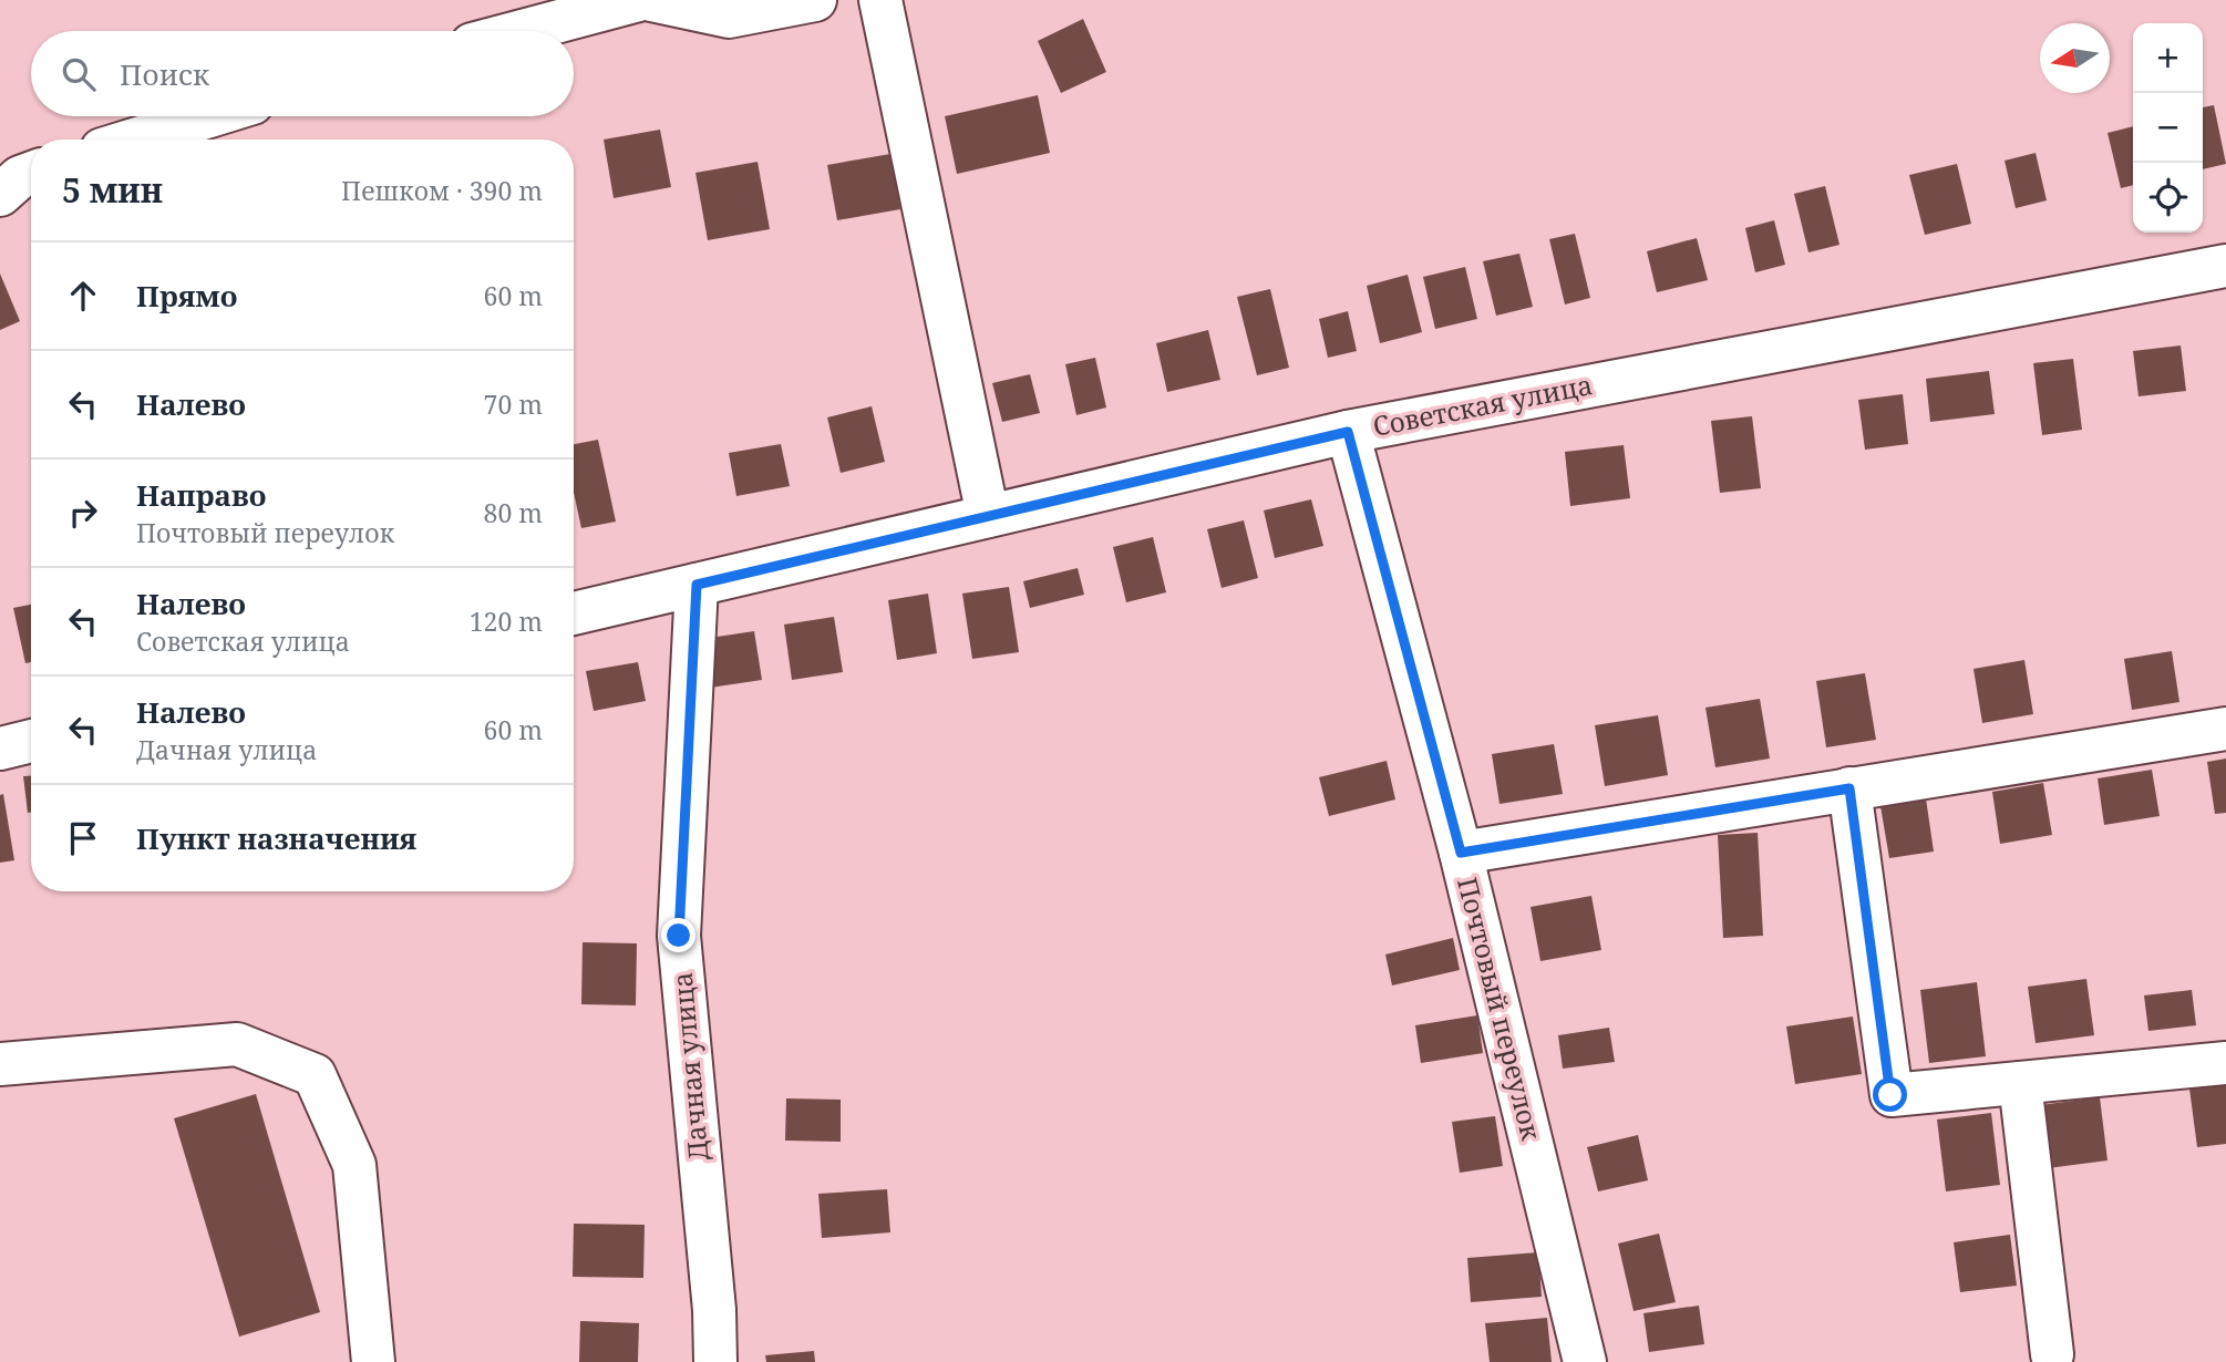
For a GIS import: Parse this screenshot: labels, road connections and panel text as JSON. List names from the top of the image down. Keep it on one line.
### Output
{"streets":{"street":["Советская улица","Почтовый переулок","Дачная улица"]},"crossings":[["Советская улица","Почтовый переулок"],["Советская улица","Дачная улица"]],"north":"left","page":{"map_buttons":["+","−"],"search":"Поиск","heading":["5 мин","Пешком · 390 m"],"list":[["Прямо","60 m"],["Налево","70 m"],["Направо","Почтовый переулок","80 m"],["Налево","Советская улица","120 m"],["Налево","Дачная улица","60 m"],"Пункт назначения"]}}
